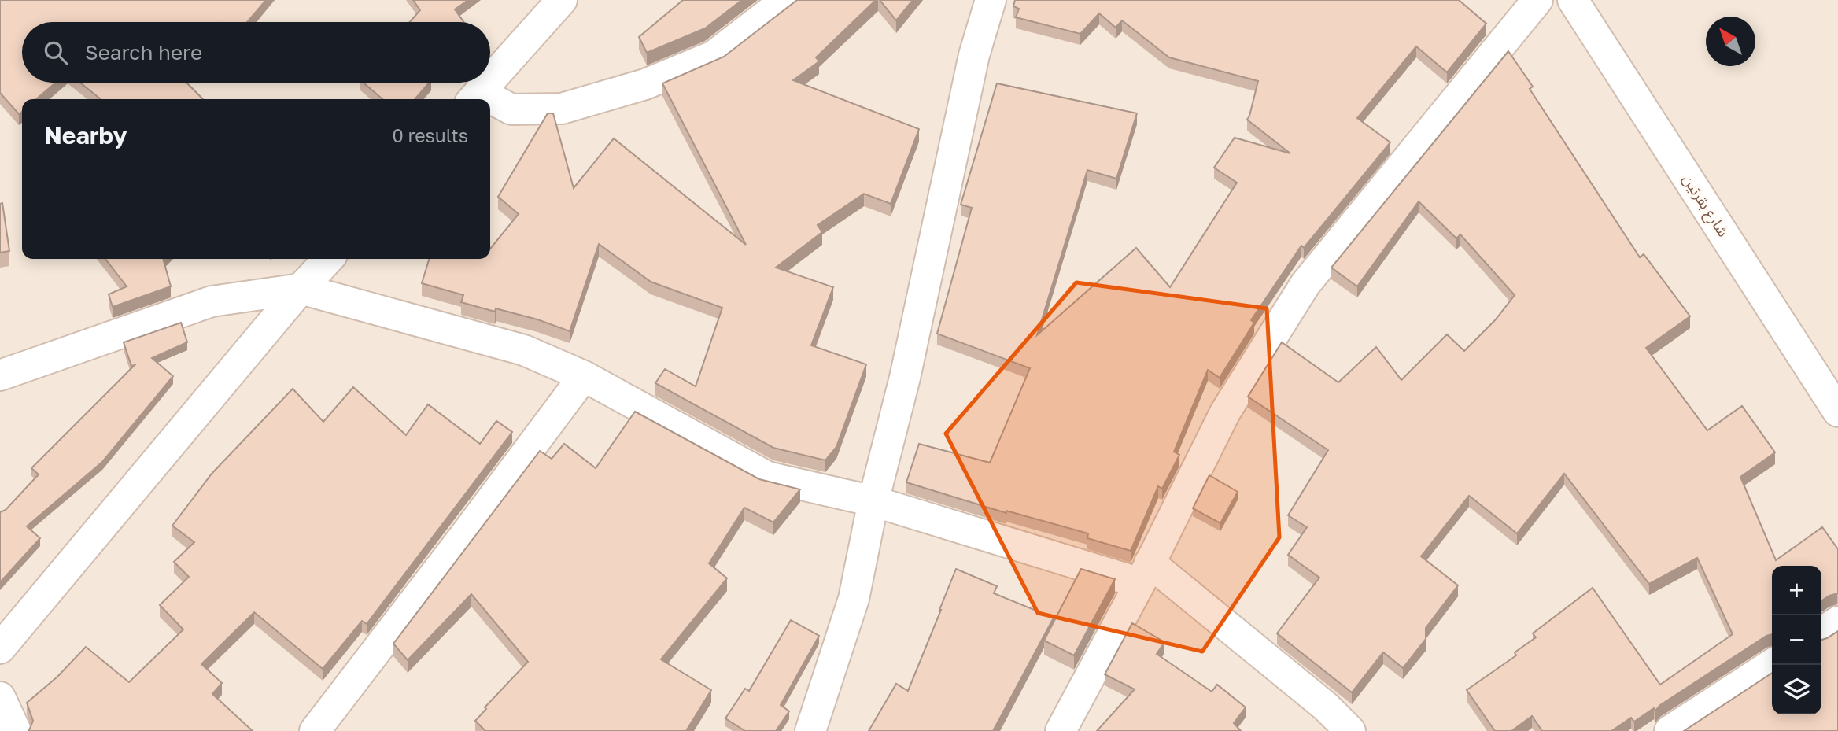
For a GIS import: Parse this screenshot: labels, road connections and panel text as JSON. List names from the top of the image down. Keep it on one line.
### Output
{"streets":{"street":["شارع بقرتين"]},"north":"top left","page":{"search":"Search here","heading":["Nearby","0 results"],"map_buttons":["+","−"]}}
